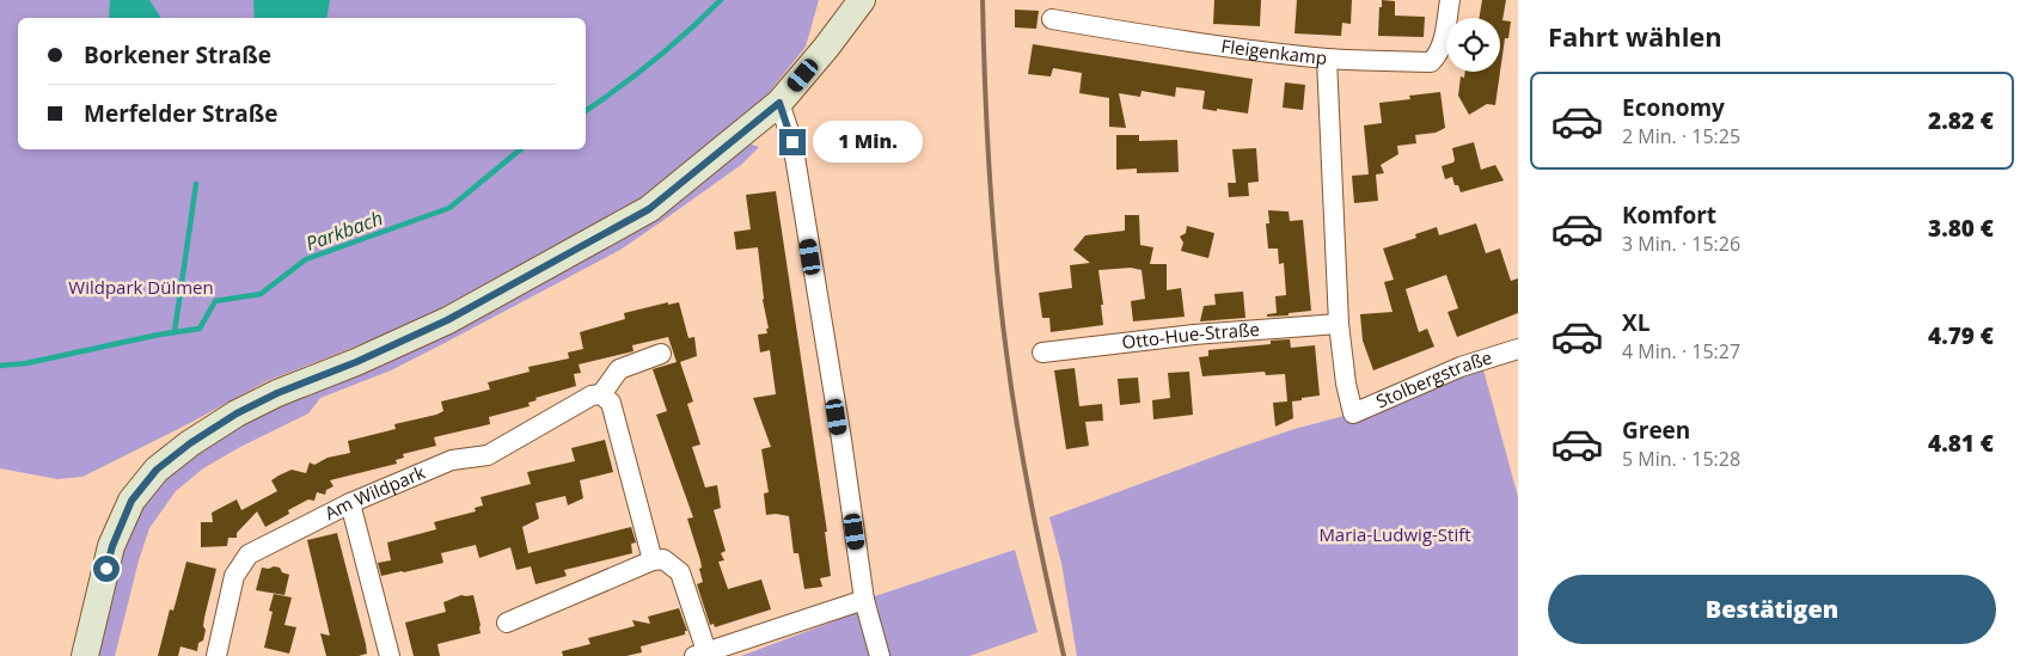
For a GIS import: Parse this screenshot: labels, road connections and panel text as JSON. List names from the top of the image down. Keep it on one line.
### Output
{"streets":{"street":["Fleigenkamp","Otto-Hue-Straße","Stolbergstraße","Am Wildpark"]},"crossings":[["Otto-Hue-Straße","Stolbergstraße"]],"water":["Parkbach"],"parks":["Wildpark Dülmen","Maria-Ludwig-Stift"],"page":{"heading":"Fahrt wählen","banner":["Borkener Straße","Merfelder Straße"],"list":[{"name":"Economy","note":"2 Min. · 15:25","value":"2.82 €"},{"name":"Komfort","note":"3 Min. · 15:26","value":"3.80 €"},{"name":"XL","note":"4 Min. · 15:27","value":"4.79 €"},{"name":"Green","note":"5 Min. · 15:28","value":"4.81 €"}],"bubble":"1 Min.","buttons":"Bestätigen"}}
